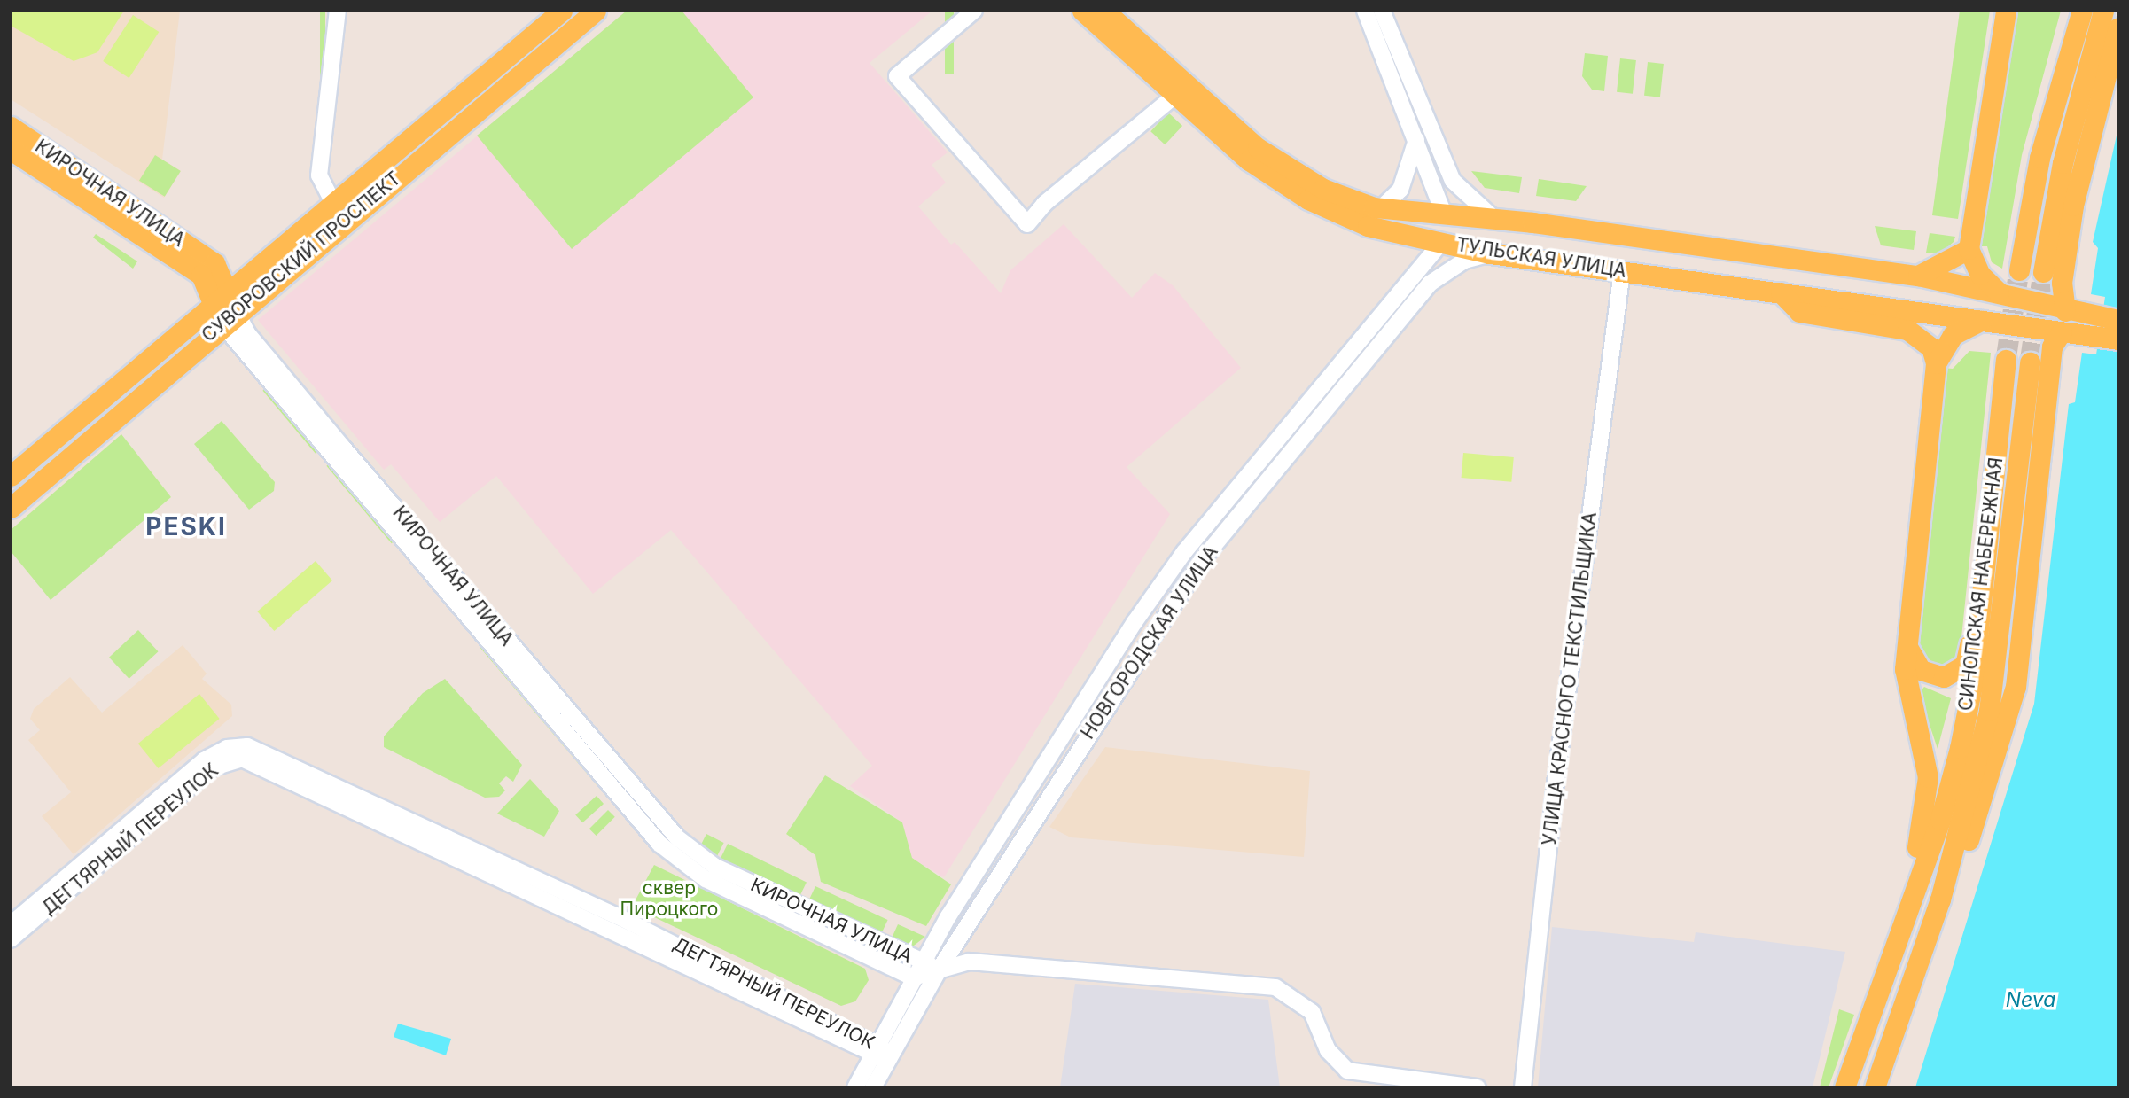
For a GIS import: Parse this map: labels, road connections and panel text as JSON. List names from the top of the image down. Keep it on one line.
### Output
{"streets":{"main road":["КИРОЧНАЯ УЛИЦА","СУВОРОВСКИЙ ПРОСПЕКТ","ТУЛЬСКАЯ УЛИЦА","СИНОПСКАЯ НАБЕРЕЖНАЯ"],"street":["НОВГОРОДСКАЯ УЛИЦА","УЛИЦА КРАСНОГО ТЕКСТИЛЬЩИКА","ДЕГТЯРНЫЙ ПЕРЕУЛОК"]},"crossings":[["КИРОЧНАЯ УЛИЦА","СУВОРОВСКИЙ ПРОСПЕКТ"],["КИРОЧНАЯ УЛИЦА","НОВГОРОДСКАЯ УЛИЦА"],["ТУЛЬСКАЯ УЛИЦА","НОВГОРОДСКАЯ УЛИЦА"],["ТУЛЬСКАЯ УЛИЦА","УЛИЦА КРАСНОГО ТЕКСТИЛЬЩИКА"],["НОВГОРОДСКАЯ УЛИЦА","ДЕГТЯРНЫЙ ПЕРЕУЛОК"]],"districts":["PESKI"],"water":["Neva"],"parks":["сквер Пироцкого"]}
